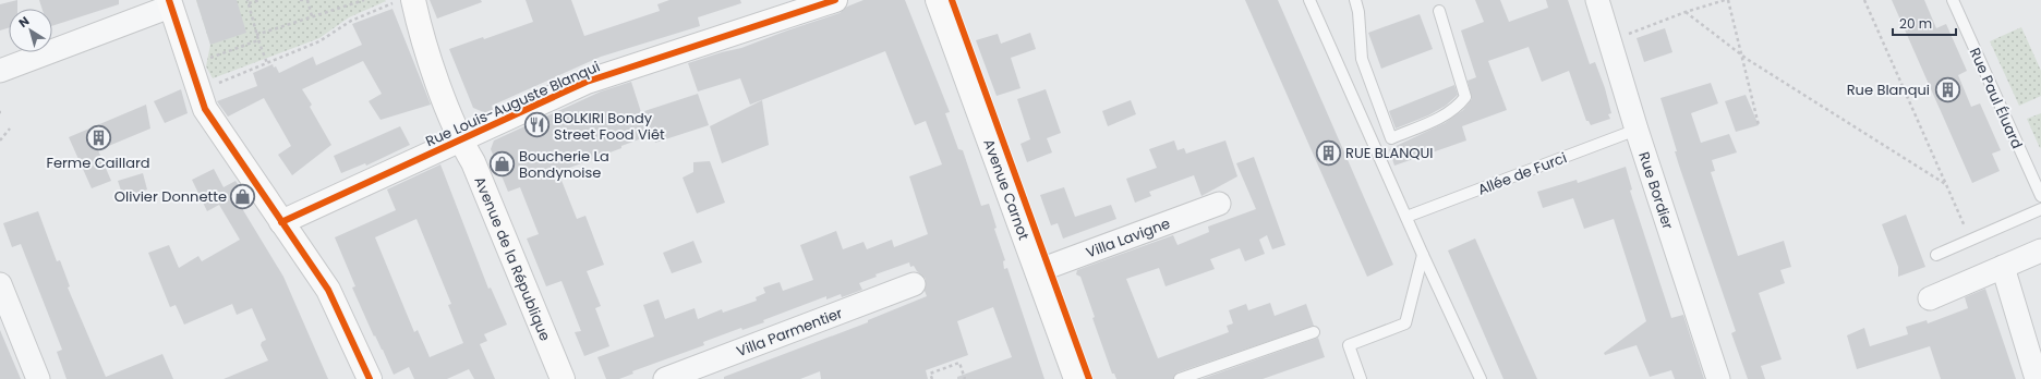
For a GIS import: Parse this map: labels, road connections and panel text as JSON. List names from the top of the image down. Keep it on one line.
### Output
{"streets":{"street":["Rue Louis-Auguste Blanqui","Avenue Carnot","Rue Bordier","Villa Lavigne","Avenue de la République","Villa Parmentier"],"lane":["Rue Paul Éluard","Allée de Furci"]},"crossings":[["Rue Louis-Auguste Blanqui","Avenue de la République"],["Allée de Furci","Rue Bordier"],["Avenue Carnot","Villa Lavigne"]],"places":{"building":["Rue Blanqui","Ferme Caillard","RUE BLANQUI"],"restaurant":["BOLKIRI Bondy Street Food Viêt"],"shop":["Boucherie La Bondynoise","Olivier Donnette"]},"scale_bar":"20 m","north":"top left"}
